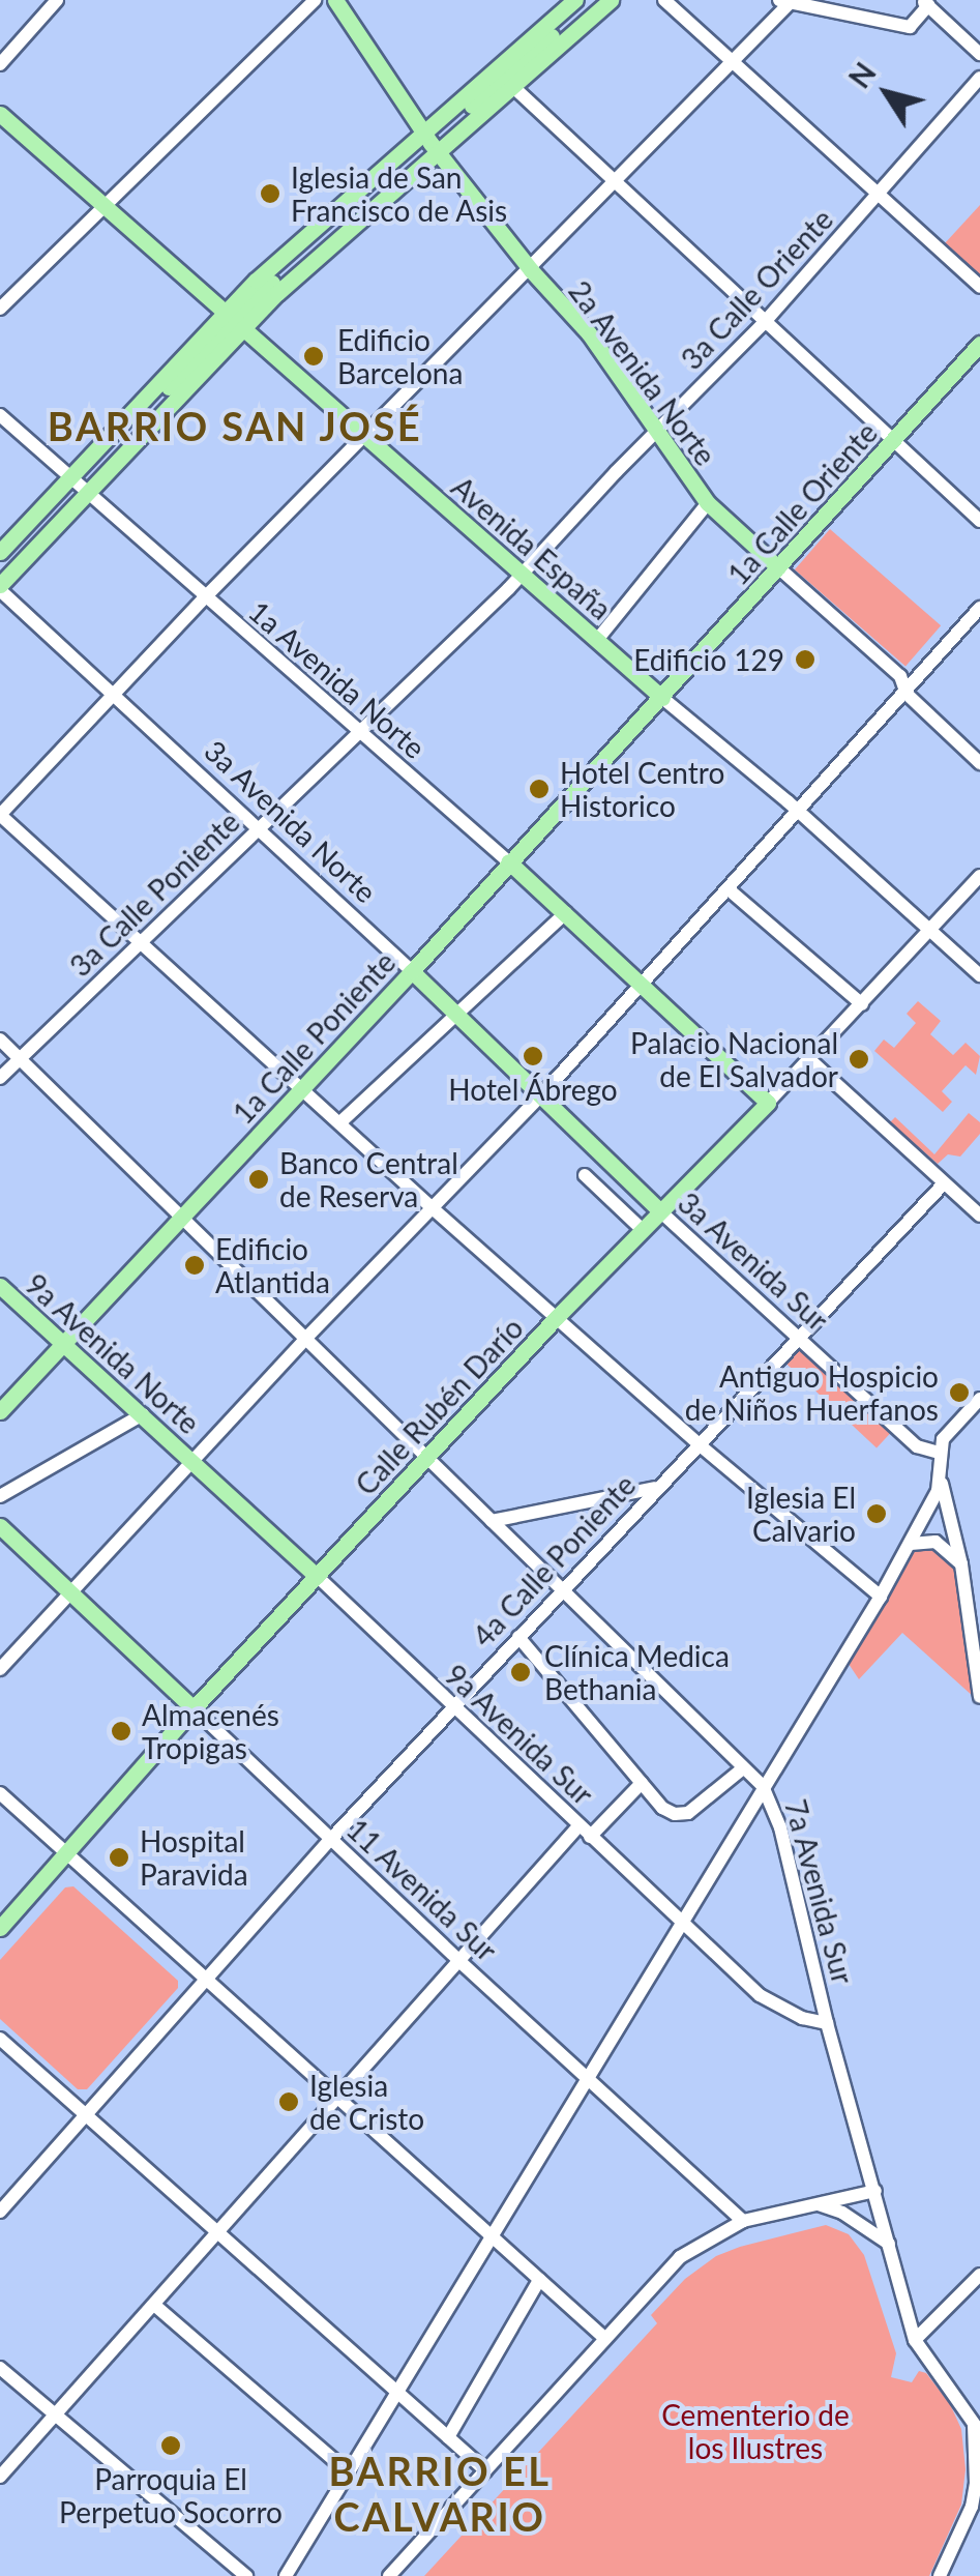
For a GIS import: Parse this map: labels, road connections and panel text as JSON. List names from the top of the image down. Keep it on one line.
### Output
{"streets":{"main road":["2a Avenida Norte","1a Calle Oriente","Avenida España","1a Avenida Norte","3a Avenida Norte","1a Calle Poniente","3a Avenida Sur","9a Avenida Norte","Calle Rubén Darío","9a Avenida Sur","11 Avenida Sur"],"street":["3a Calle Oriente","3a Calle Poniente","4a Calle Poniente","7a Avenida Sur"]},"crossings":[["3a Calle Oriente","2a Avenida Norte"],["3a Calle Oriente","Avenida España"],["3a Calle Oriente","3a Calle Poniente"],["2a Avenida Norte","1a Calle Oriente"],["1a Calle Oriente","Avenida España"],["1a Calle Oriente","1a Calle Poniente"],["Avenida España","3a Calle Poniente"],["Avenida España","1a Calle Poniente"],["Avenida España","Calle Rubén Darío"],["1a Avenida Norte","3a Calle Poniente"],["1a Avenida Norte","1a Calle Poniente"],["1a Avenida Norte","Calle Rubén Darío"],["3a Avenida Norte","3a Calle Poniente"],["3a Avenida Norte","1a Calle Poniente"],["3a Avenida Norte","3a Avenida Sur"],["3a Calle Poniente","7a Avenida Sur"],["1a Calle Poniente","9a Avenida Norte"],["1a Calle Poniente","7a Avenida Sur"],["3a Avenida Sur","Calle Rubén Darío"],["3a Avenida Sur","4a Calle Poniente"],["9a Avenida Norte","9a Avenida Sur"],["Calle Rubén Darío","9a Avenida Sur"],["Calle Rubén Darío","11 Avenida Sur"],["Calle Rubén Darío","7a Avenida Sur"],["4a Calle Poniente","9a Avenida Sur"],["4a Calle Poniente","11 Avenida Sur"],["4a Calle Poniente","7a Avenida Sur"],["9a Avenida Sur","7a Avenida Sur"]],"districts":["BARRIO SAN JOSÉ","BARRIO EL CALVARIO"],"parks":["Cementerio de los Ilustres"],"places":["Iglesia de San Francisco de Asis","Edificio Barcelona","Edificio 129","Hotel Centro Historico","Hotel Ábrego","Palacio Nacional de El Salvador","Banco Central de Reserva","Edificio Atlantida","Antiguo Hospicio de Niños Huerfanos","Iglesia El Calvario","Clínica Medica Bethania","Almacenés Tropigas","Hospital Paravida","Iglesia de Cristo","Parroquia El Perpetuo Socorro"],"north":"top left"}
